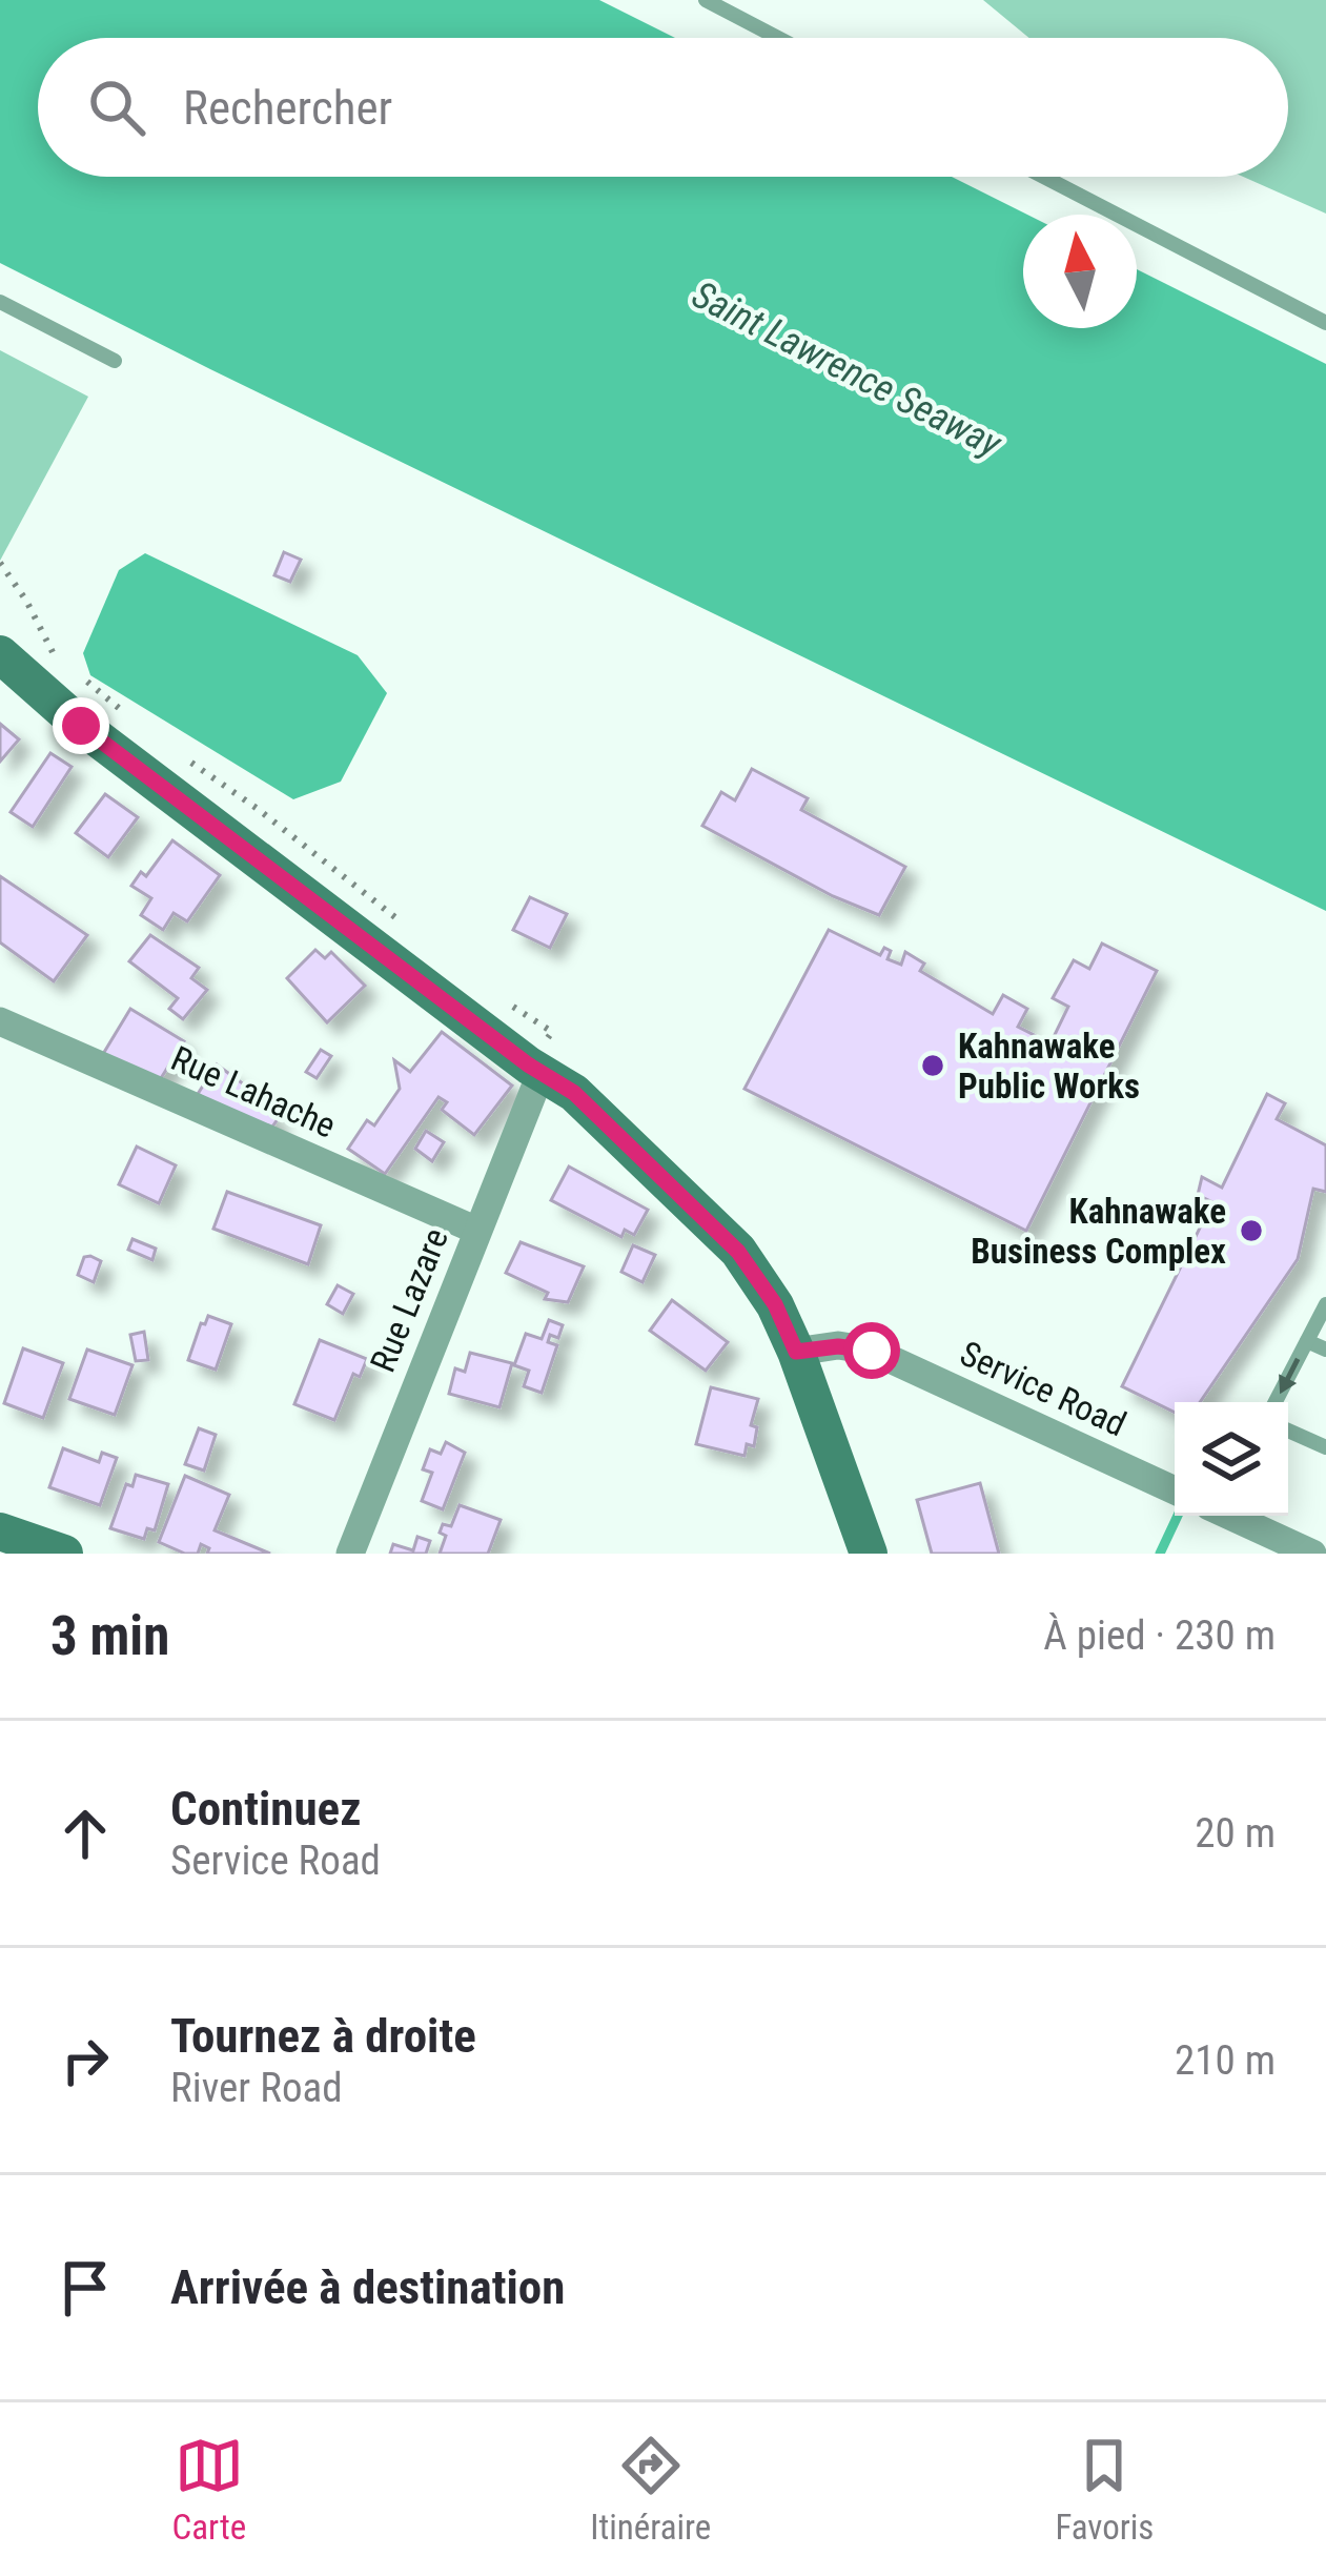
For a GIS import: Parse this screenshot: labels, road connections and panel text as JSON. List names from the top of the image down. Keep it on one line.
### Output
{"streets":{"street":["Rue Lahache","Rue Lazare","Service Road"]},"crossings":[["Rue Lahache","Rue Lazare"]],"water":["Saint Lawrence Seaway"],"places":["Kahnawake Public Works","Kahnawake Business Complex"],"north":"top","page":{"search":"Rechercher","heading":["3 min","À pied · 230 m"],"list":[["Continuez","Service Road","20 m"],["Tournez à droite","River Road","210 m"],"Arrivée à destination"],"nav":["Carte","Itinéraire","Favoris"]}}
